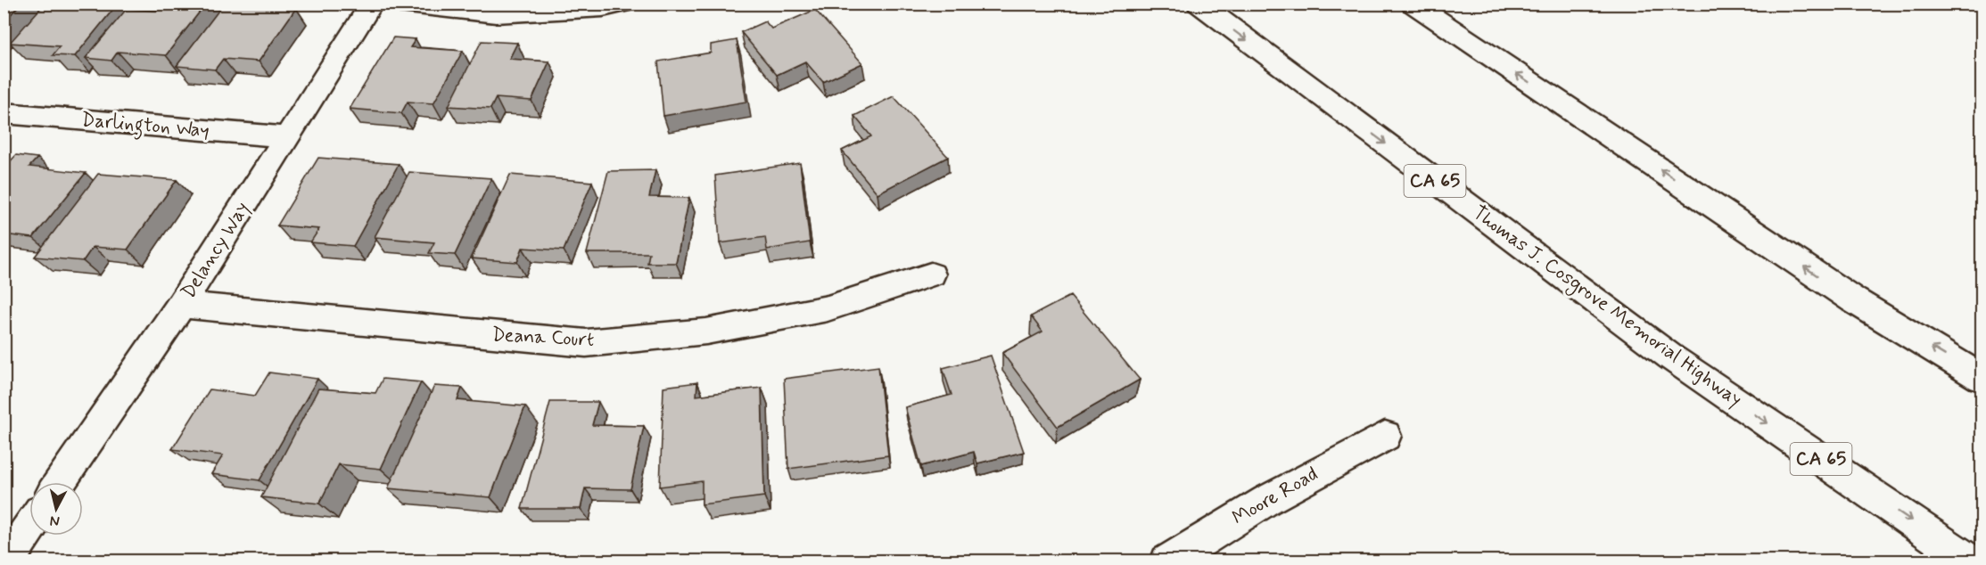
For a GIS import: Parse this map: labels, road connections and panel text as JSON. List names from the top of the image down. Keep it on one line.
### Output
{"streets":{"main road":["Darlington Way","CA 65","Delancy Way","Thomas J. Cosgrove Memorial Highway","Deana Court","Moore Road"]},"crossings":[["Darlington Way","Delancy Way"],["Delancy Way","Deana Court"]],"north":"bottom"}
